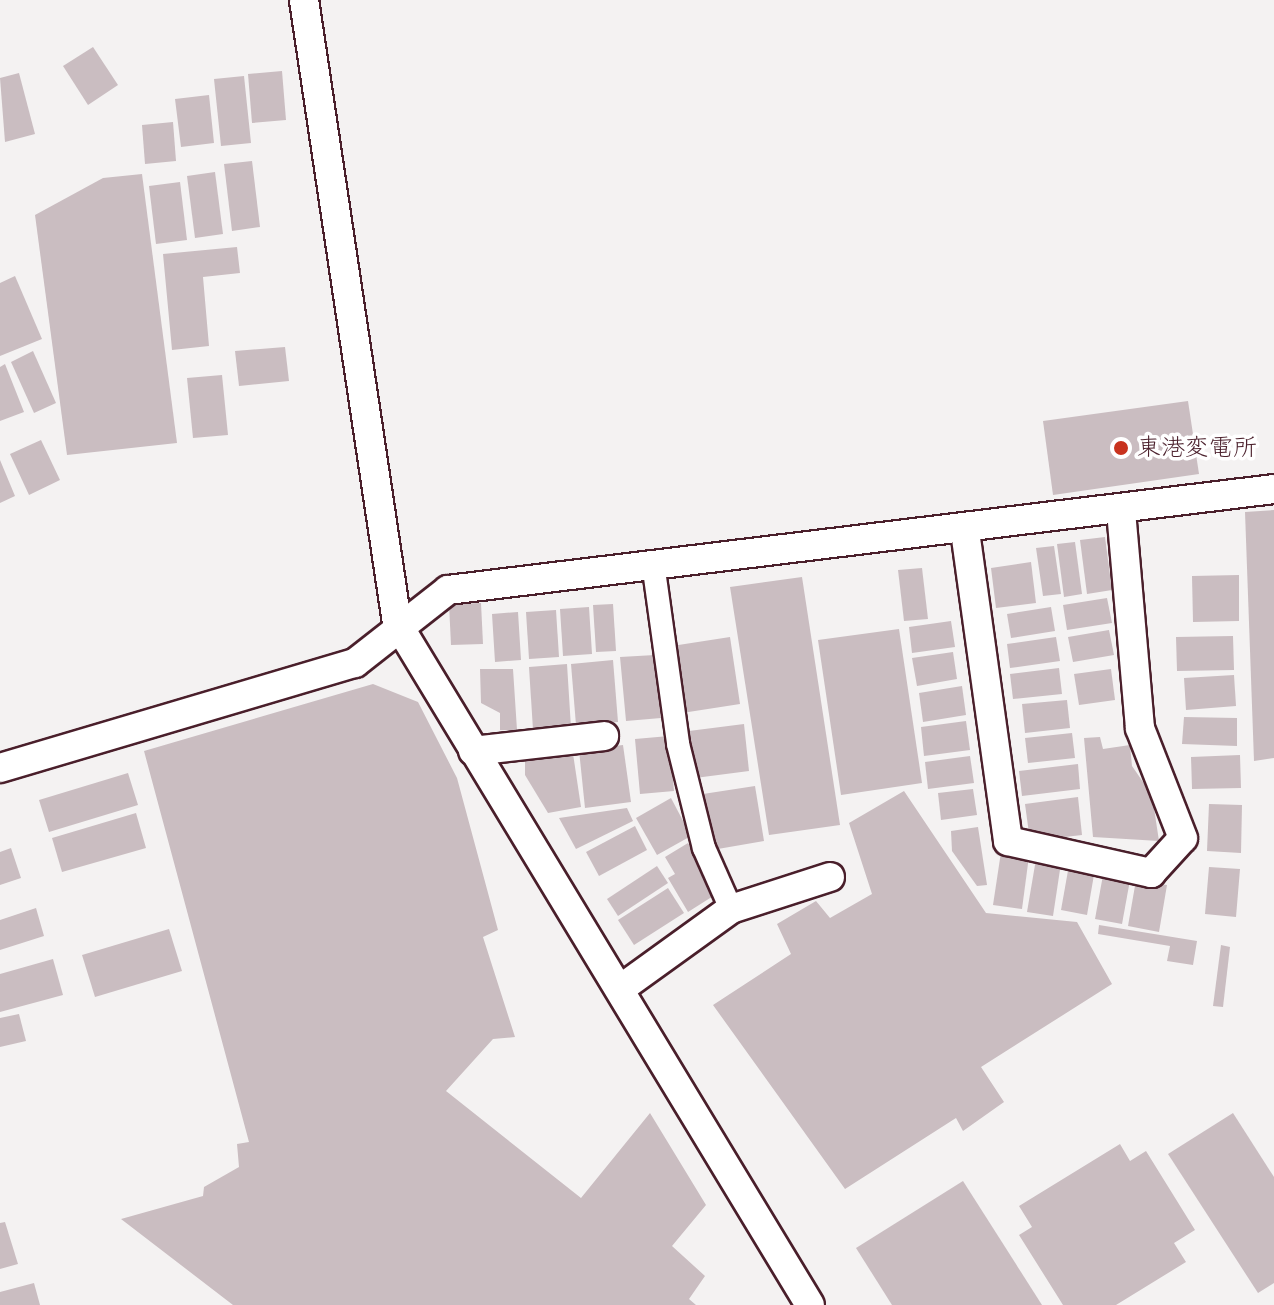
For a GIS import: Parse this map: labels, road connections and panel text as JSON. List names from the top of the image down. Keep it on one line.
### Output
{"places":["東港変電所"]}
